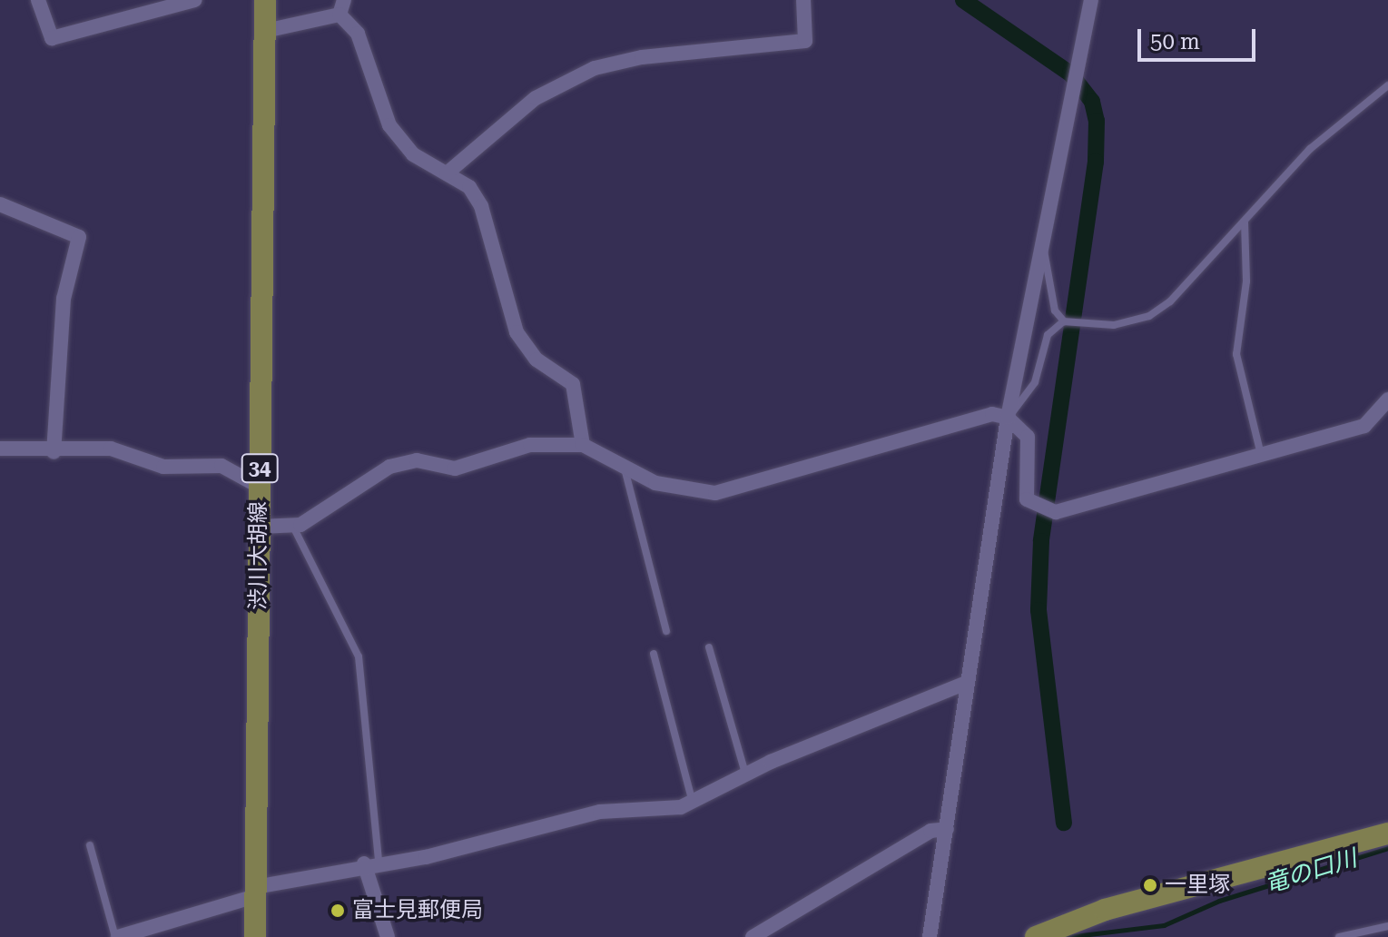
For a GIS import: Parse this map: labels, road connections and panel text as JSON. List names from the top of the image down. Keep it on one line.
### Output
{"streets":{"main road":["34","渋川大胡線"]},"water":["竜の口川"],"places":["一里塚","富士見郵便局"],"scale_bar":"50 m"}
